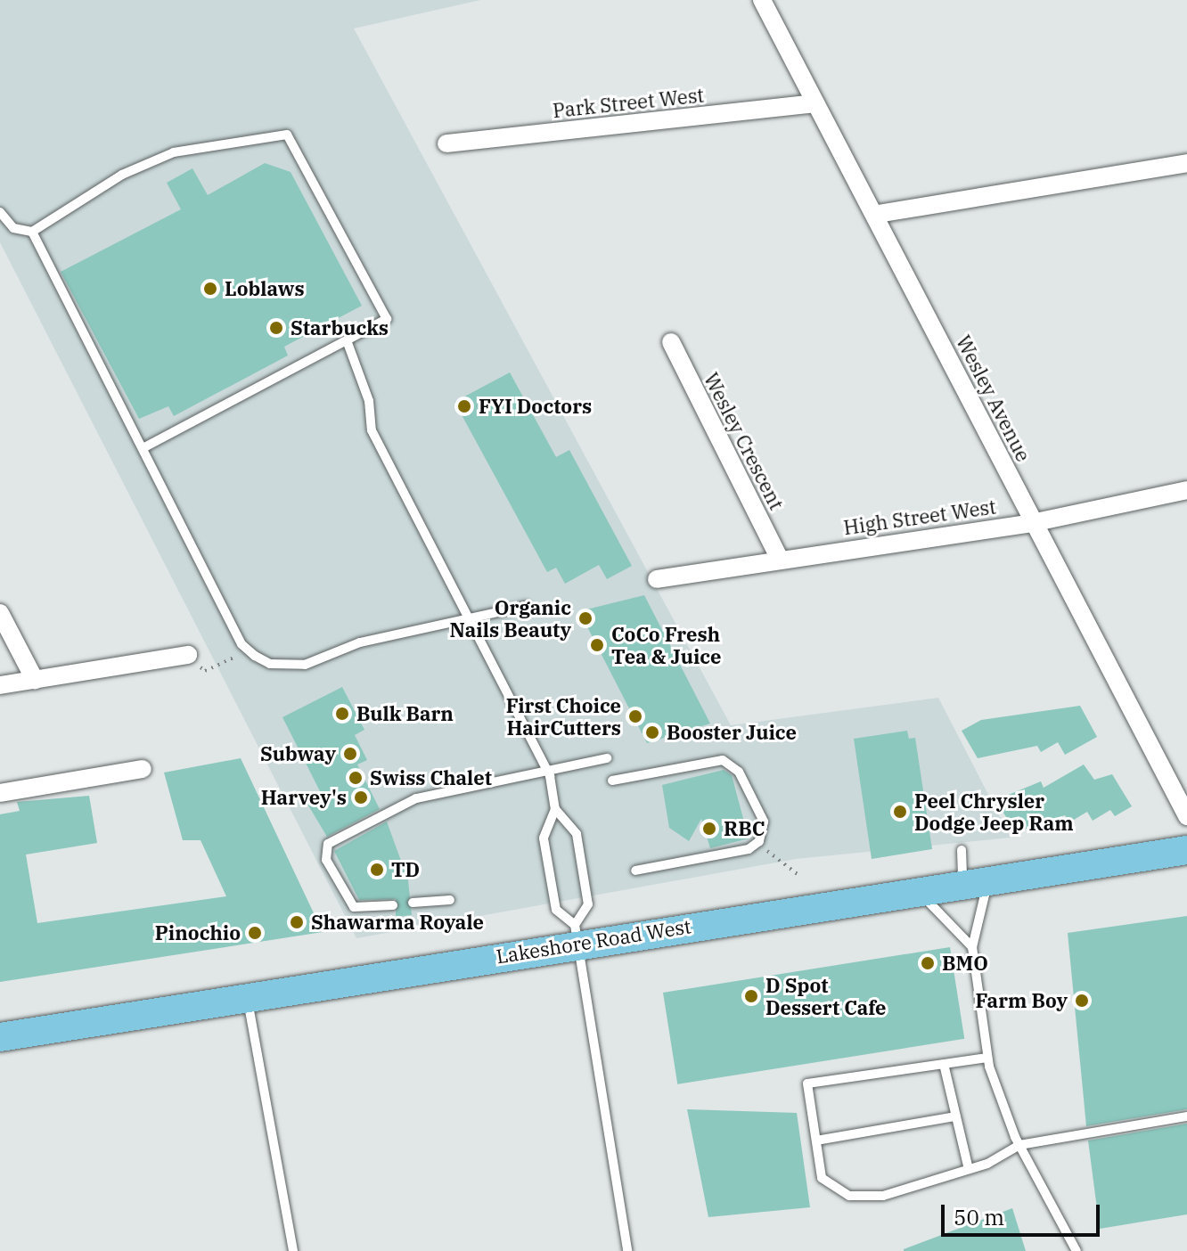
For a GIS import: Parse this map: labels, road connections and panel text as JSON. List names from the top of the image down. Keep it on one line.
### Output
{"streets":{"main road":["Lakeshore Road West"],"street":["Park Street West","Wesley Avenue","Wesley Crescent","High Street West"]},"crossings":[["Park Street West","Wesley Avenue"],["Wesley Avenue","High Street West"],["Wesley Crescent","High Street West"]],"places":["Loblaws","Starbucks","FYI Doctors","Organic Nails Beauty","CoCo Fresh Tea & Juice","Bulk Barn","First Choice HairCutters","Booster Juice","Subway","Swiss Chalet","Harvey's","Peel Chrysler Dodge Jeep Ram","RBC","TD","Shawarma Royale","Pinochio","BMO","D Spot Dessert Cafe","Farm Boy"],"scale_bar":"50 m"}
